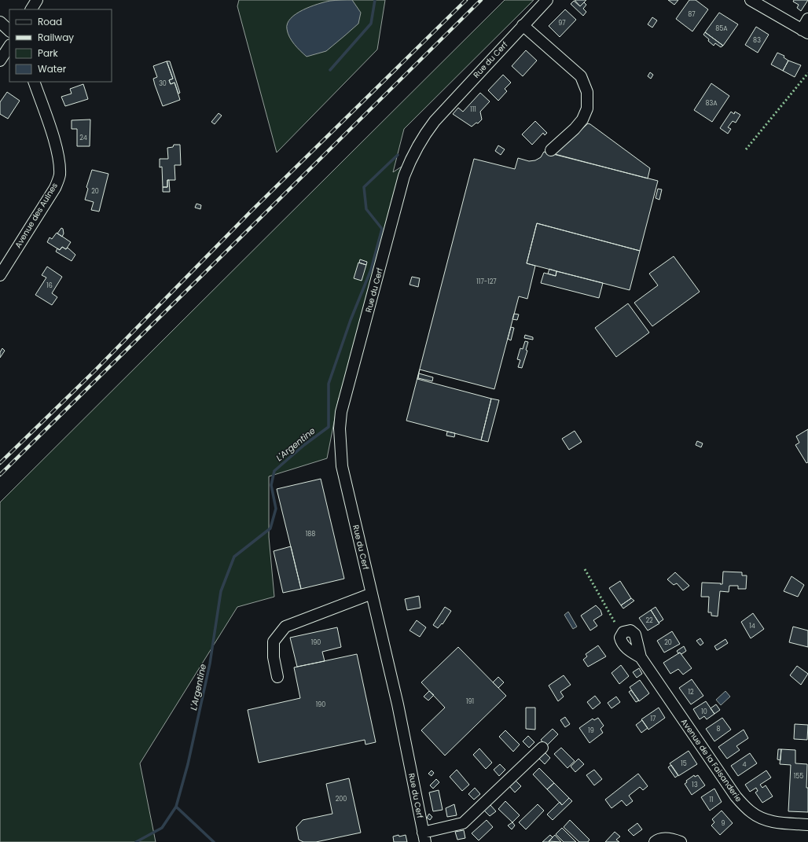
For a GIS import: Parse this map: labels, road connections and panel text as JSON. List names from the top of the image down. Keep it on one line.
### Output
{"streets":{"street":["Rue du Cerf","Avenue des Aulnes","Avenue de la Faisanderie"]},"water":["L'Argentine"],"house_numbers":["87","97","85A","83","30","83A","111","24","20","117-127","16","188","22","14","190","20","12","191","190","10","17","8","19","15","4","155","13","200","11","9"],"legend":["Road","Railway","Park","Water"]}
